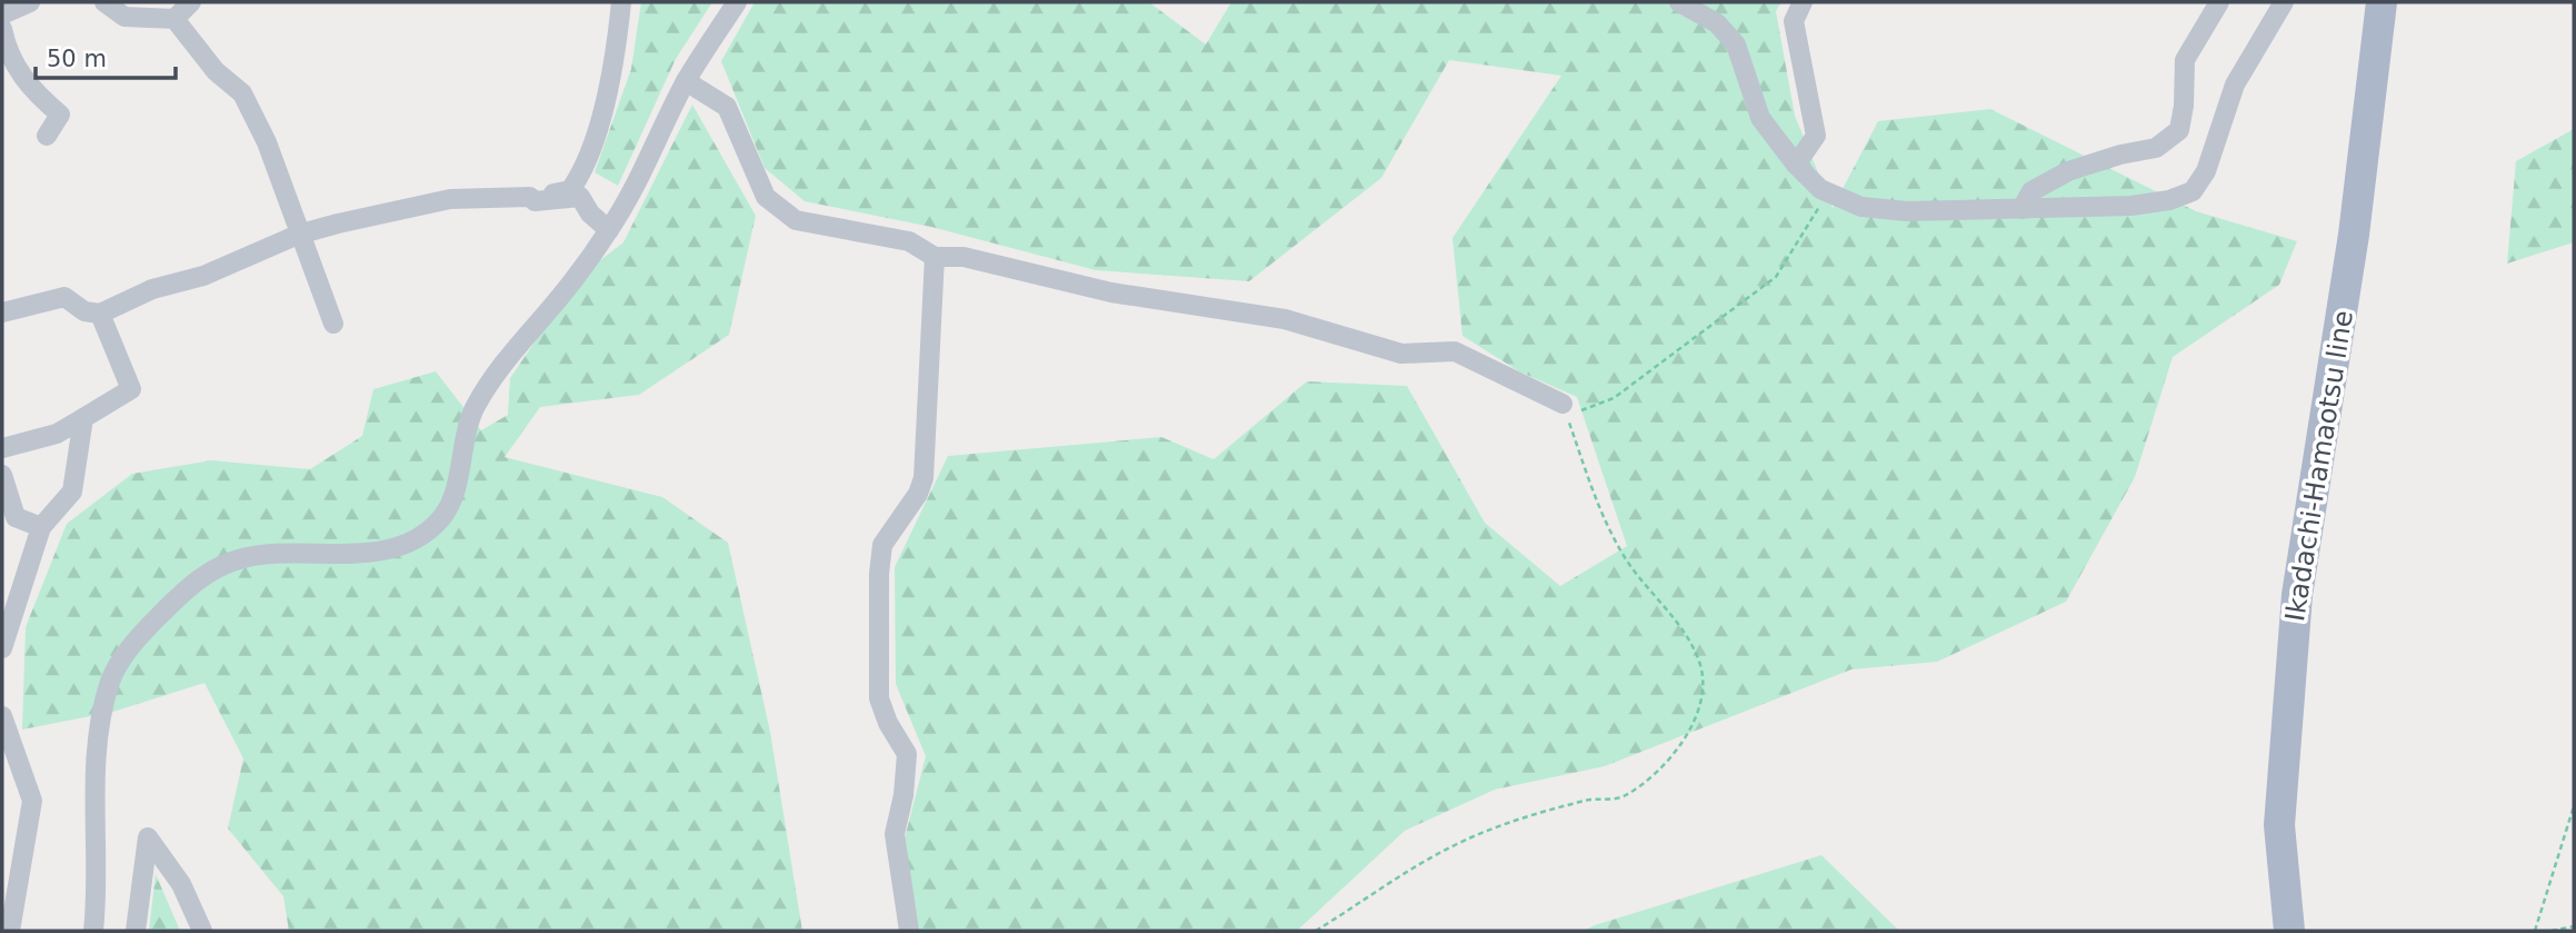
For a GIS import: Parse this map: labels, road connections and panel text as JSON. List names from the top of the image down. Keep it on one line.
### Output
{"streets":{"main road":["Ikadachi-Hamaotsu line"]},"scale_bar":"50 m"}
